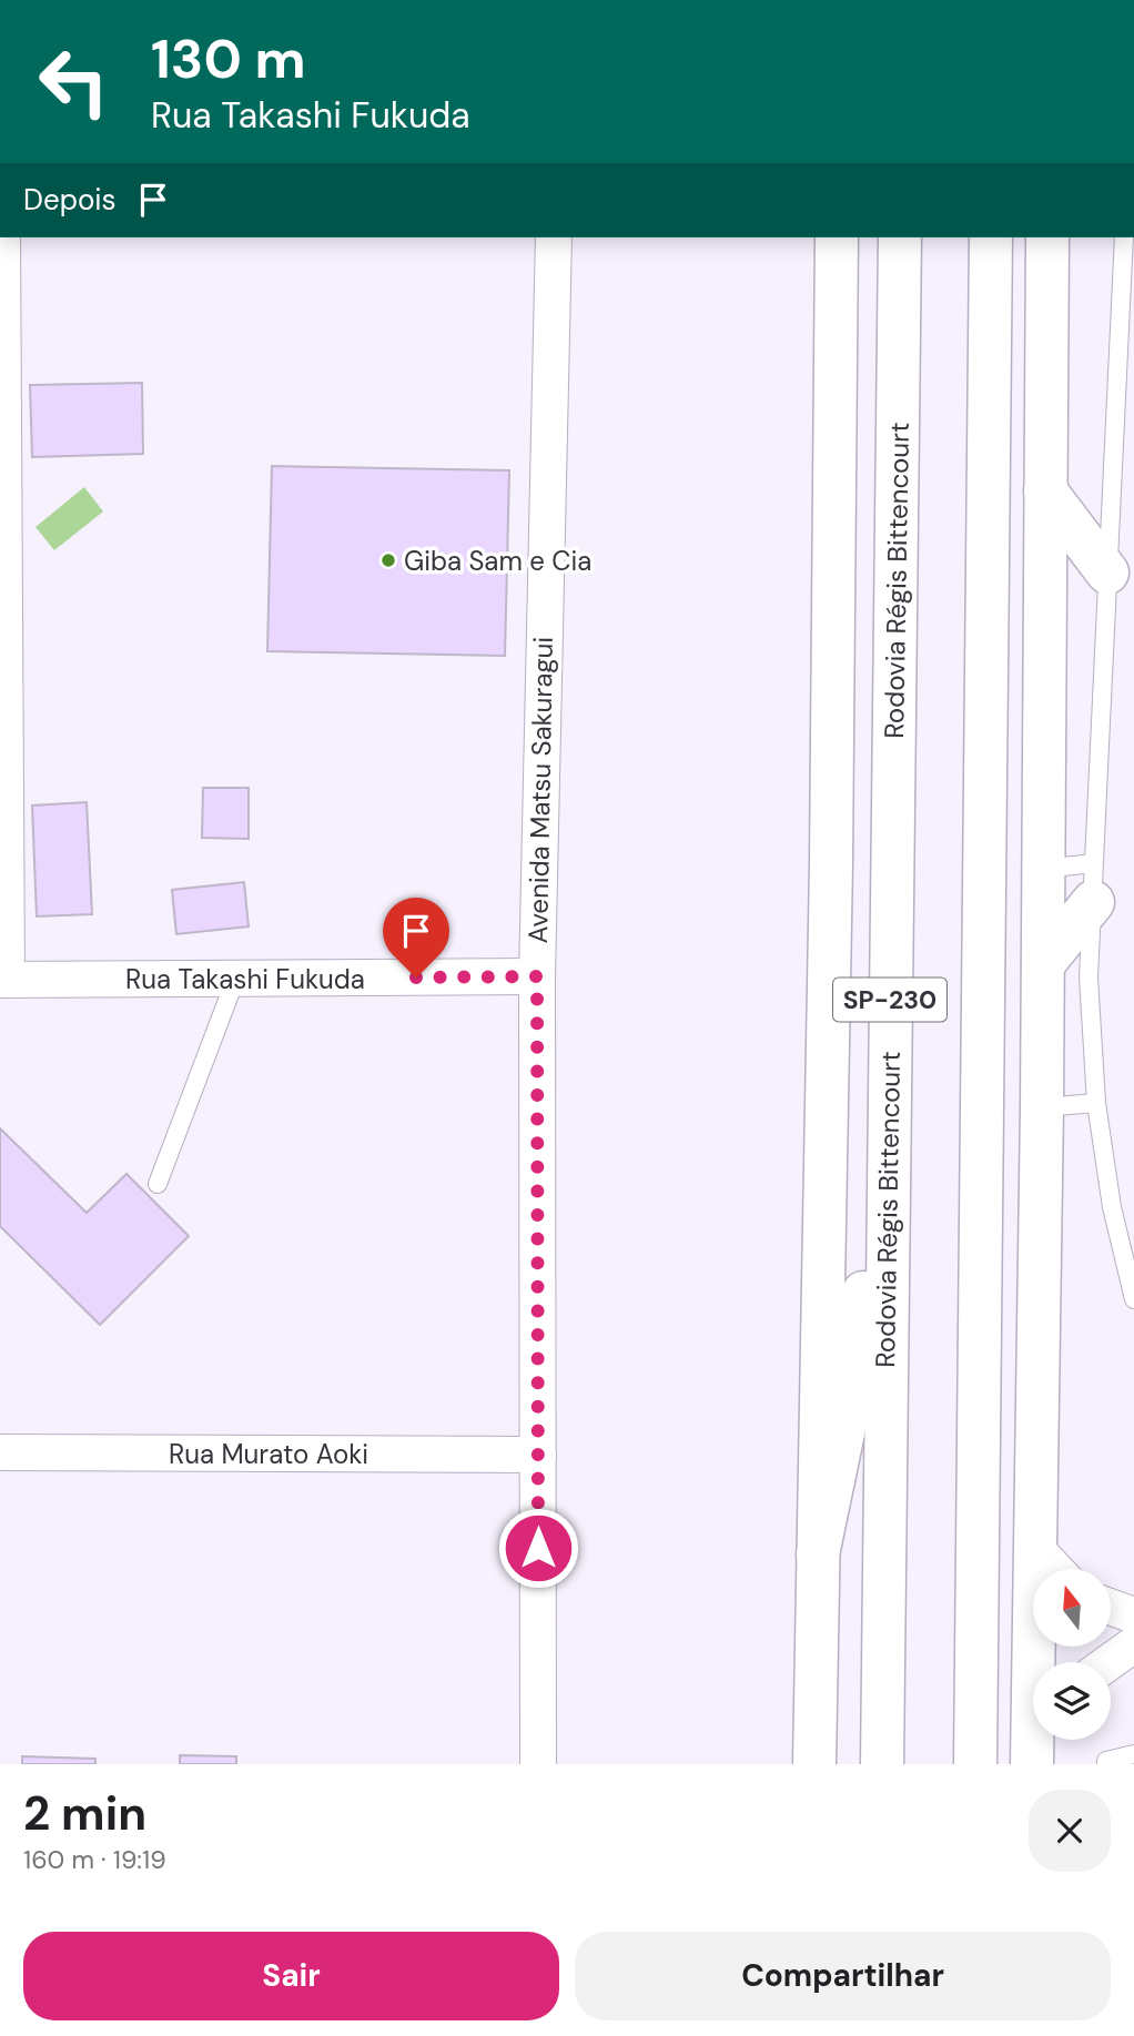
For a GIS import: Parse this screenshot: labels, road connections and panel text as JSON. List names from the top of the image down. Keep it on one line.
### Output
{"streets":{"main road":["Rodovia Régis Bittencourt","SP-230"],"street":["Avenida Matsu Sakuragui","Rua Takashi Fukuda","Rua Murato Aoki"]},"crossings":[["Avenida Matsu Sakuragui","Rua Takashi Fukuda"],["Avenida Matsu Sakuragui","Rua Murato Aoki"]],"places":["Giba Sam e Cia"],"north":"top","page":{"turn":["130 m","Rua Takashi Fukuda"],"then":"Depois","heading":["2 min","160 m · 19:19"],"buttons":["Sair","Compartilhar"]}}
